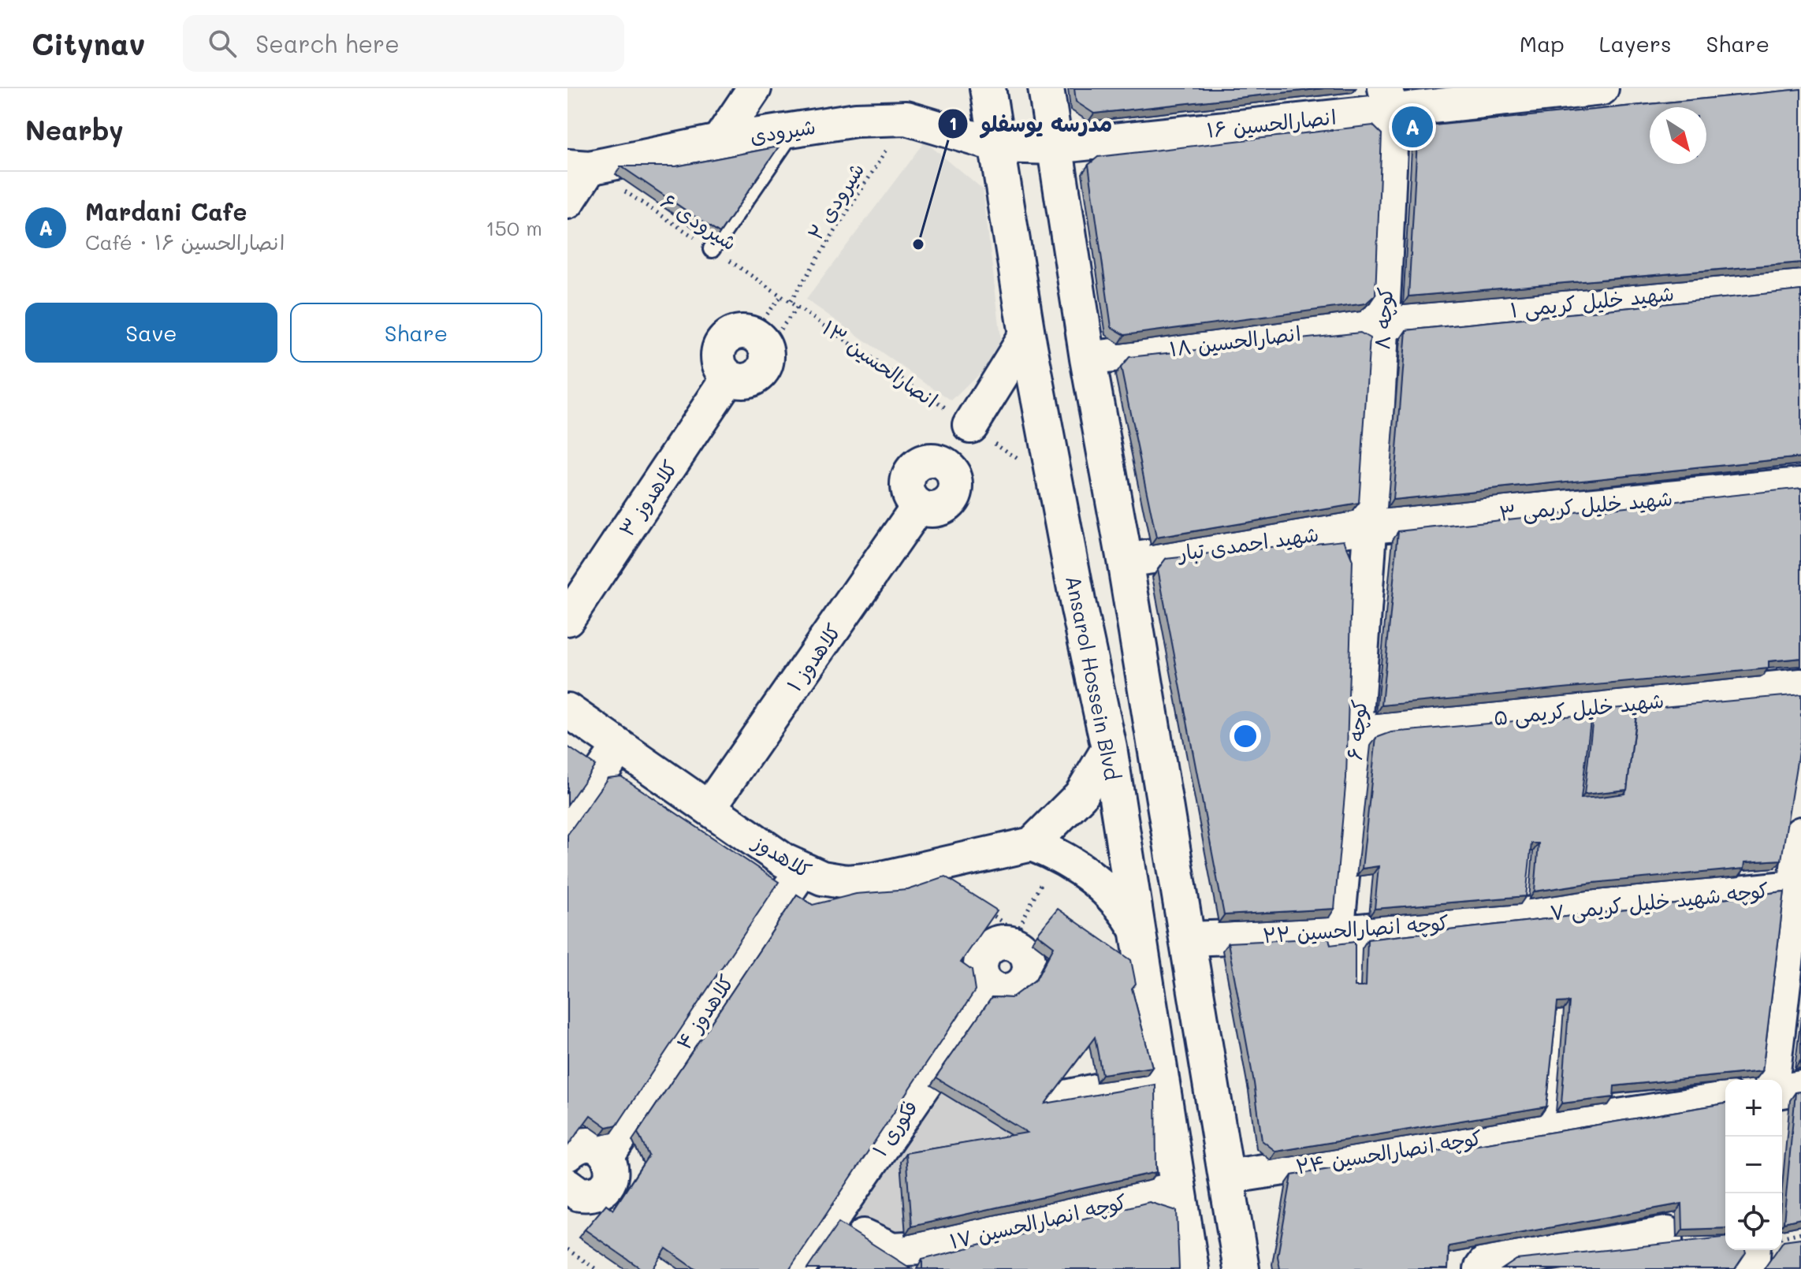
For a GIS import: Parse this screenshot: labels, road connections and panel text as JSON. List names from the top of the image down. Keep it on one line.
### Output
{"streets":{"main road":["Ansarol Hossein Blvd"],"street":["انصارالحسین ۱۶","شیرودی","شهید خلیل کریمی ۱","کوچه ۸","انصارالحسین ۱۸","کلاهدوز ۳","شهید خلیل کریمی ۳","شهید احمدی تبار","کلاهدوز ۱","شهید خلیل کریمی ۵","کوچه ۶","کلاهدوز","کوچه شهید خلیل کریمی ۷","کوچه انصارالحسین ۲۲","کلاهدوز ۴","فکوری ۱","کوچه انصارالحسین ۲۴","کوچه انصارالحسین ۱۷"],"path":["شیرودی ۲","شیرودی ۶","انصارالحسین ۱۳"]},"crossings":[["انصارالحسین ۱۶","کوچه ۸"],["شیرودی","شیرودی ۲"],["شیرودی","شیرودی ۶"],["شیرودی","Ansarol Hossein Blvd"],["شیرودی ۲","شیرودی ۶"],["شیرودی ۲","انصارالحسین ۱۳"],["شیرودی ۶","انصارالحسین ۱۳"],["شهید خلیل کریمی ۱","کوچه ۸"],["شهید خلیل کریمی ۱","انصارالحسین ۱۸"],["کوچه ۸","انصارالحسین ۱۸"],["کوچه ۸","شهید خلیل کریمی ۳"],["کوچه ۸","شهید احمدی تبار"],["کوچه ۸","کوچه ۶"],["انصارالحسین ۱۳","Ansarol Hossein Blvd"],["شهید خلیل کریمی ۳","شهید احمدی تبار"],["شهید خلیل کریمی ۳","کوچه ۶"],["شهید احمدی تبار","کوچه ۶"],["کلاهدوز ۱","کلاهدوز"],["Ansarol Hossein Blvd","کوچه انصارالحسین ۱۷"],["شهید خلیل کریمی ۵","کوچه ۶"],["کوچه ۶","کوچه انصارالحسین ۲۲"],["کلاهدوز","کلاهدوز ۴"],["کوچه شهید خلیل کریمی ۷","کوچه انصارالحسین ۲۲"]],"places":["مدرسه یوسفلو"],"north":"bottom right","page":{"header":"Citynav","search":"Search here","nav":["Map","Layers","Share"],"heading":"Nearby","pins":"A","list":[{"mark":"A","name":"Mardani Cafe","note":"Café · انصارالحسین ۱۶","value":"150 m"}],"buttons":["Save","Share"],"map_buttons":["+","−"]}}
